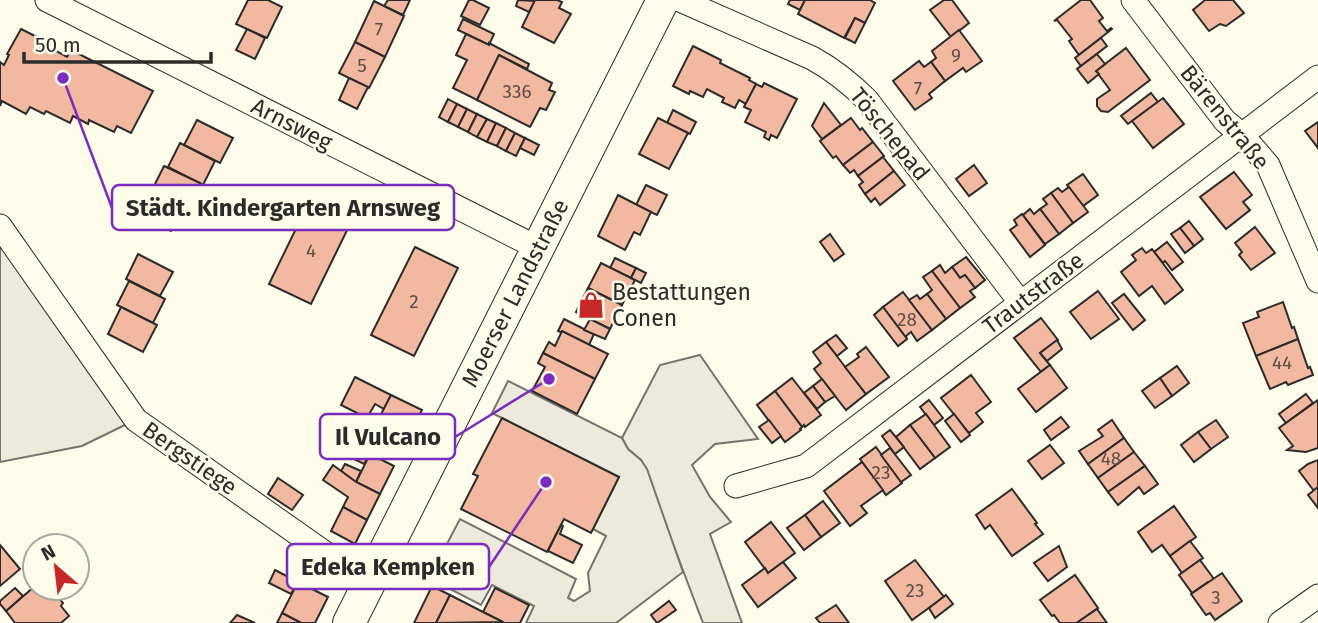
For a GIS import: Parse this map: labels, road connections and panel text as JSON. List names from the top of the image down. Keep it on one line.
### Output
{"streets":{"main road":["Moerser Landstraße"],"street":["Bärenstraße","Arnsweg","Töschepad","Trautstraße","Bergstiege"]},"crossings":[["Bärenstraße","Trautstraße"],["Arnsweg","Moerser Landstraße"],["Töschepad","Trautstraße"],["Moerser Landstraße","Bergstiege"]],"places":{"other":["Städt. Kindergarten Arnsweg","Il Vulcano","Edeka Kempken"],"shop":["Bestattungen Conen"]},"house_numbers":["7","9","5","7","336","4","2","28","44","48","23","23","3"],"scale_bar":"50 m","north":"top left"}
